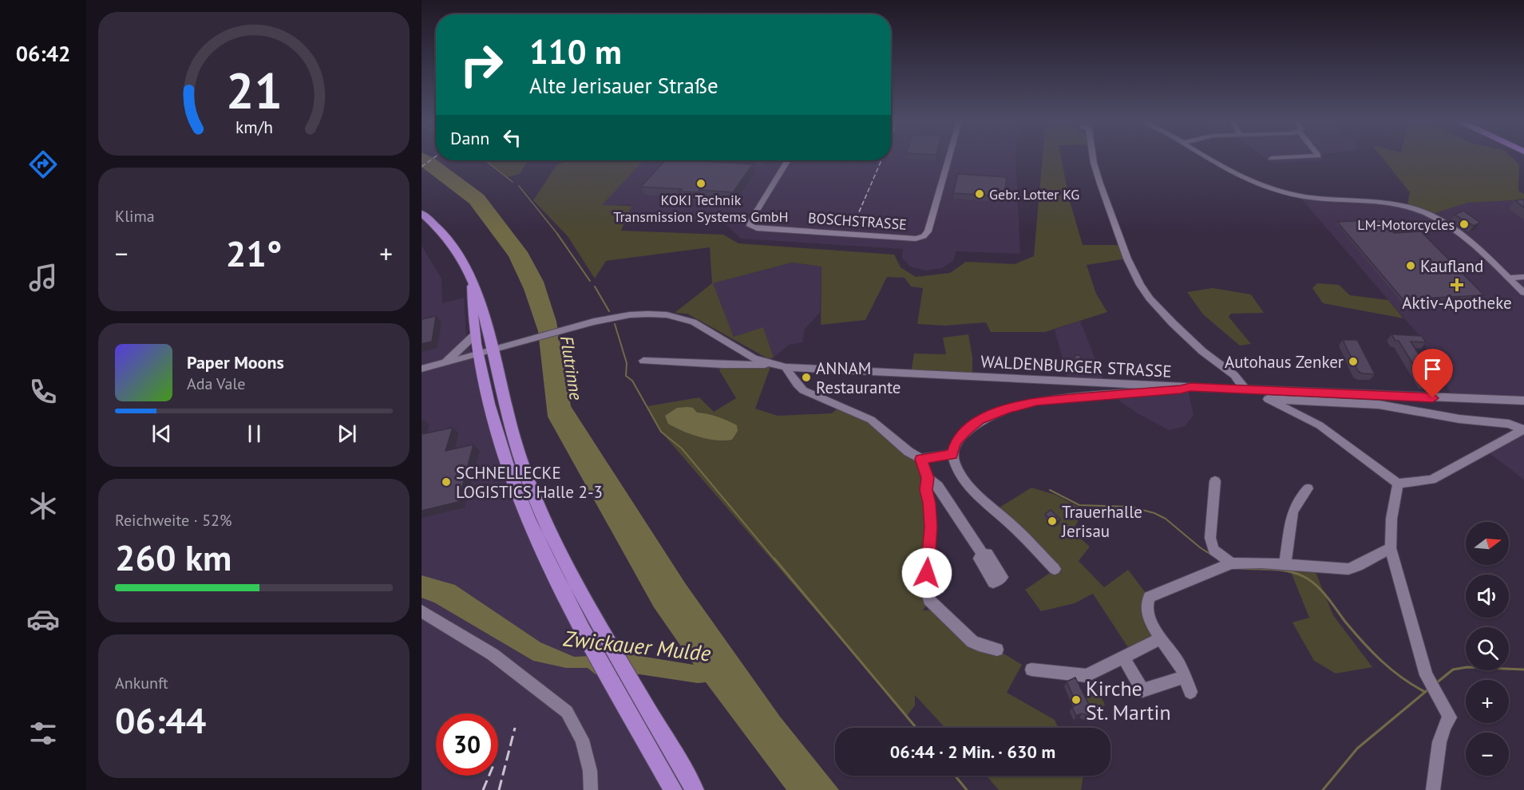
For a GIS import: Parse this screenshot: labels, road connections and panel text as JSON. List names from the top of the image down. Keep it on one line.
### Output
{"streets":{"street":["BOSCHSTRASSE","WALDENBURGER STRASSE"]},"water":["Flutrinne","Zwickauer Mulde"],"places":{"other":["KOKI Technik Transmission Systems GmbH","Gebr. Lotter KG","LM-Motorcycles","Kaufland","Autohaus Zenker","ANNAM Restaurante","SCHNELLECKE LOGISTICS Halle 2-3","Trauerhalle Jerisau","Kirche St. Martin"],"health":["Aktiv-Apotheke"]},"north":"right","page":{"tabs":"06:42","turn":["110 m","Alte Jerisauer Straße"],"then":"Dann","tile":["Klima",["Reichweite · 52%","260 km"],["Ankunft","06:44"]],"heat":["−","21°","+"],"song":["Paper Moons","Ada Vale"],"map_buttons":["+","−"],"limit":"30","trip":"06:44 · 2 Min. · 630 m","gauge":["21","km/h"]}}
